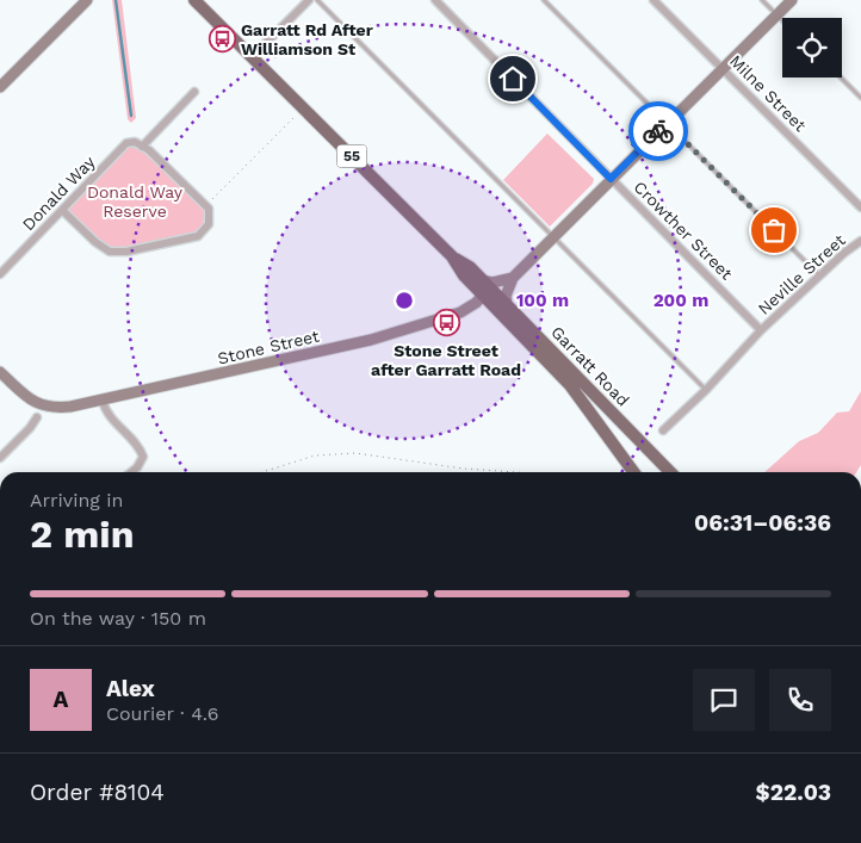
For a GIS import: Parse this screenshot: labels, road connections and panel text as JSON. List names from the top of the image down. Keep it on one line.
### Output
{"streets":{"main road":["55","Garratt Road"],"street":["Milne Street","Donald Way","Crowther Street","Neville Street","Stone Street"]},"crossings":[["Crowther Street","Neville Street"],["Stone Street","Garratt Road"]],"parks":["Donald Way Reserve"],"places":{"bus stop":["Garratt Rd After Williamson St","Stone Street after Garratt Road"]},"page":{"heading":["2 min","Arriving in","06:31–06:36"],"panel":["Alex","Courier · 4.6","Order #8104","$22.03"],"bar":"On the way · 150 m","round":"A"},"rings":["100 m","200 m"]}
